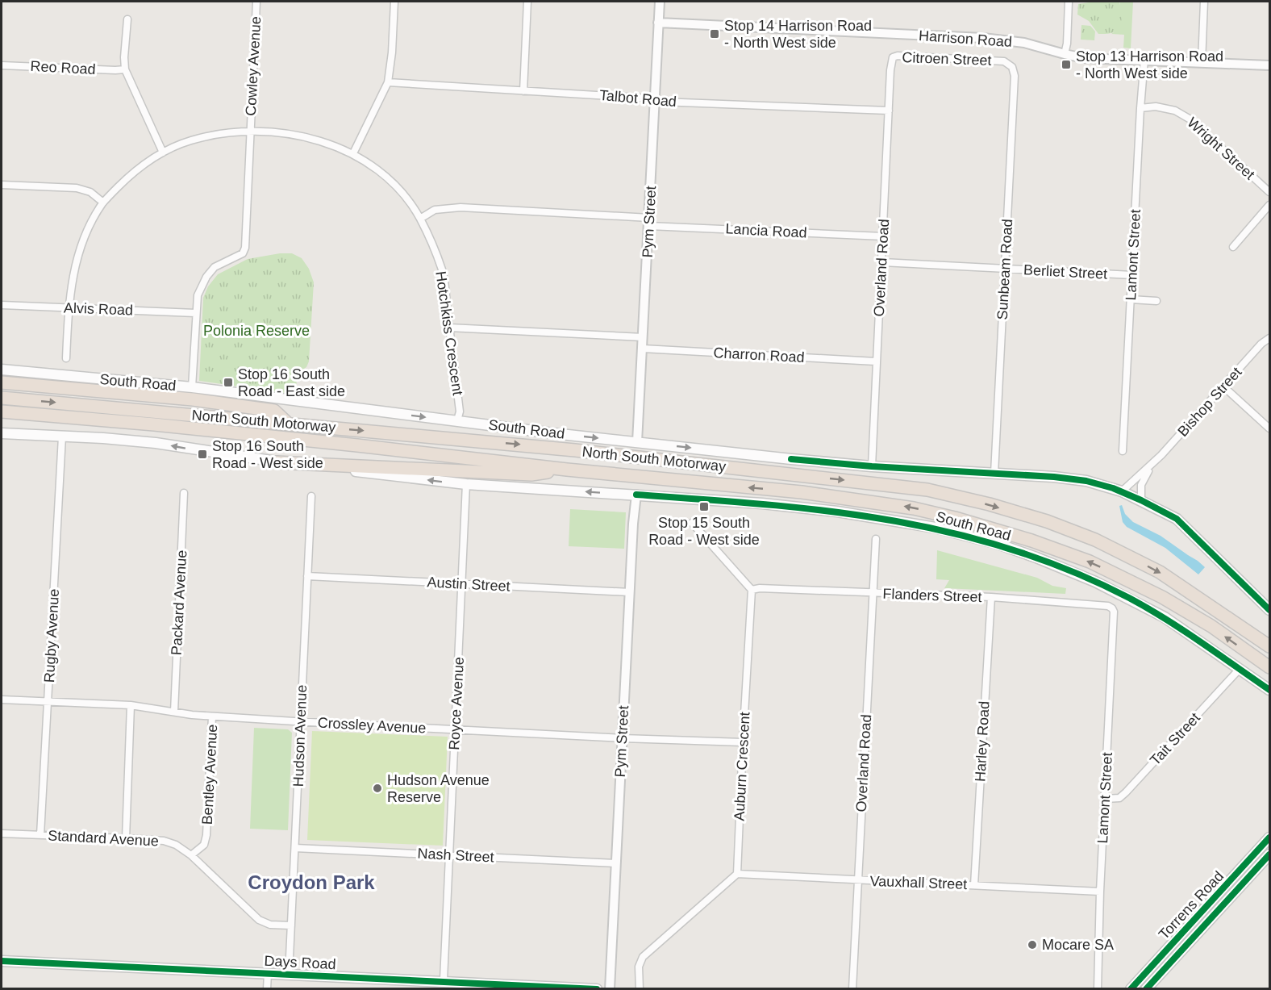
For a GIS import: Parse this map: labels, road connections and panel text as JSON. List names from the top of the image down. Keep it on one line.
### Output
{"streets":{"highway":["North South Motorway"],"main road":["South Road","Torrens Road","Days Road"],"street":["Harrison Road","Citroen Street","Cowley Avenue","Reo Road","Talbot Road","Wright Street","Pym Street","Lancia Road","Lamont Street","Overland Road","Sunbeam Road","Berliet Street","Alvis Road","Hotchkiss Crescent","Charron Road","Bishop Street","Austin Street","Flanders Street","Packard Avenue","Rugby Avenue","Royce Avenue","Crossley Avenue","Hudson Avenue","Tait Street","Harley Road","Auburn Crescent","Bentley Avenue","Standard Avenue","Nash Street","Vauxhall Street"]},"crossings":[["Harrison Road","Pym Street"],["Harrison Road","Lamont Street"],["Citroen Street","Overland Road"],["Citroen Street","Sunbeam Road"],["Cowley Avenue","Alvis Road"],["Cowley Avenue","Hotchkiss Crescent"],["Talbot Road","Pym Street"],["Talbot Road","Overland Road"],["Wright Street","Lamont Street"],["Pym Street","Lancia Road"],["Pym Street","Charron Road"],["Pym Street","South Road"],["Pym Street","Austin Street"],["Pym Street","Crossley Avenue"],["Pym Street","Nash Street"],["Lancia Road","Overland Road"],["Lancia Road","Hotchkiss Crescent"],["Lamont Street","Berliet Street"],["Lamont Street","Flanders Street"],["Lamont Street","Tait Street"],["Lamont Street","Vauxhall Street"],["Overland Road","Berliet Street"],["Overland Road","Charron Road"],["Overland Road","South Road"],["Overland Road","Flanders Street"],["Overland Road","Vauxhall Street"],["Sunbeam Road","Berliet Street"],["Sunbeam Road","South Road"],["Alvis Road","Hotchkiss Crescent"],["Hotchkiss Crescent","South Road"],["South Road","Bishop Street"],["South Road","Rugby Avenue"],["South Road","Royce Avenue"],["South Road","Tait Street"],["Austin Street","Royce Avenue"],["Austin Street","Hudson Avenue"],["Flanders Street","Harley Road"],["Flanders Street","Auburn Crescent"],["Packard Avenue","Crossley Avenue"],["Rugby Avenue","Crossley Avenue"],["Rugby Avenue","Standard Avenue"],["Royce Avenue","Crossley Avenue"],["Royce Avenue","Nash Street"],["Royce Avenue","Days Road"],["Crossley Avenue","Hudson Avenue"],["Crossley Avenue","Auburn Crescent"],["Crossley Avenue","Bentley Avenue"],["Hudson Avenue","Standard Avenue"],["Hudson Avenue","Nash Street"],["Hudson Avenue","Days Road"],["Harley Road","Vauxhall Street"],["Auburn Crescent","Vauxhall Street"],["Bentley Avenue","Standard Avenue"]],"districts":["Croydon Park"],"parks":["Polonia Reserve"],"places":{"transit":["Stop 14 Harrison Road - North West side","Stop 13 Harrison Road - North West side","Stop 16 South Road - East side","Stop 16 South Road - West side","Stop 15 South Road - West side"],"other":["Hudson Avenue Reserve","Mocare SA"]}}
